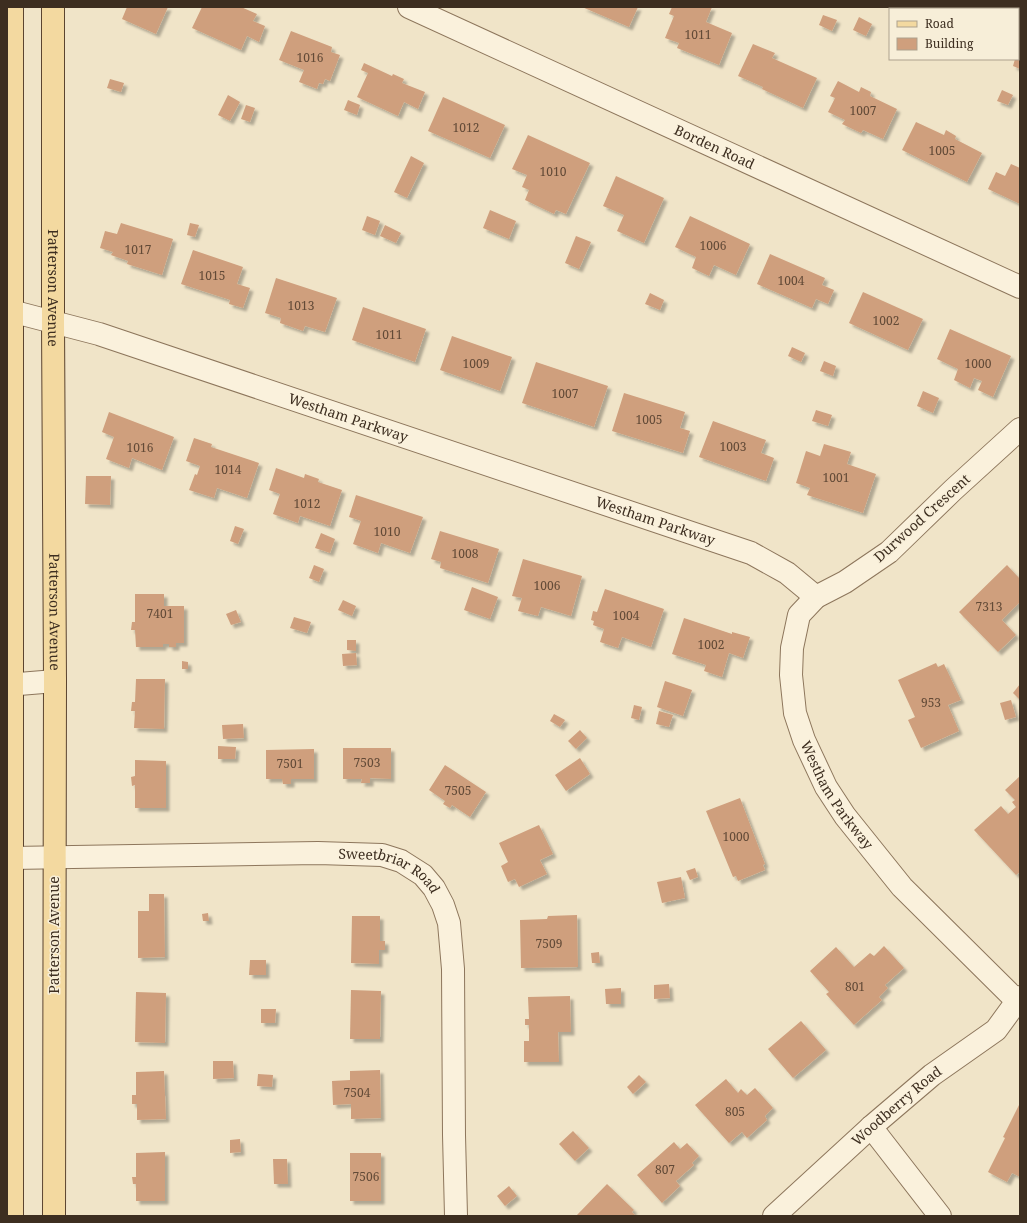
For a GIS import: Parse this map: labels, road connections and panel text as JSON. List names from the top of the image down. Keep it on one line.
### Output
{"streets":{"main road":["Patterson Avenue"],"street":["Borden Road","Westham Parkway","Durwood Crescent","Sweetbriar Road","Woodberry Road"]},"crossings":[["Patterson Avenue","Westham Parkway"],["Patterson Avenue","Sweetbriar Road"],["Westham Parkway","Durwood Crescent"],["Westham Parkway","Woodberry Road"]],"house_numbers":["1011","1016","1007","1012","1005","1010","1006","1017","1015","1004","1013","1002","1011","1009","1000","1007","1005","1003","1016","1014","1001","1012","1010","1008","1006","7313","7401","1004","1002","953","7503","7501","7505","1000","7509","801","7504","805","807","7506"],"legend":["Road","Building"]}
